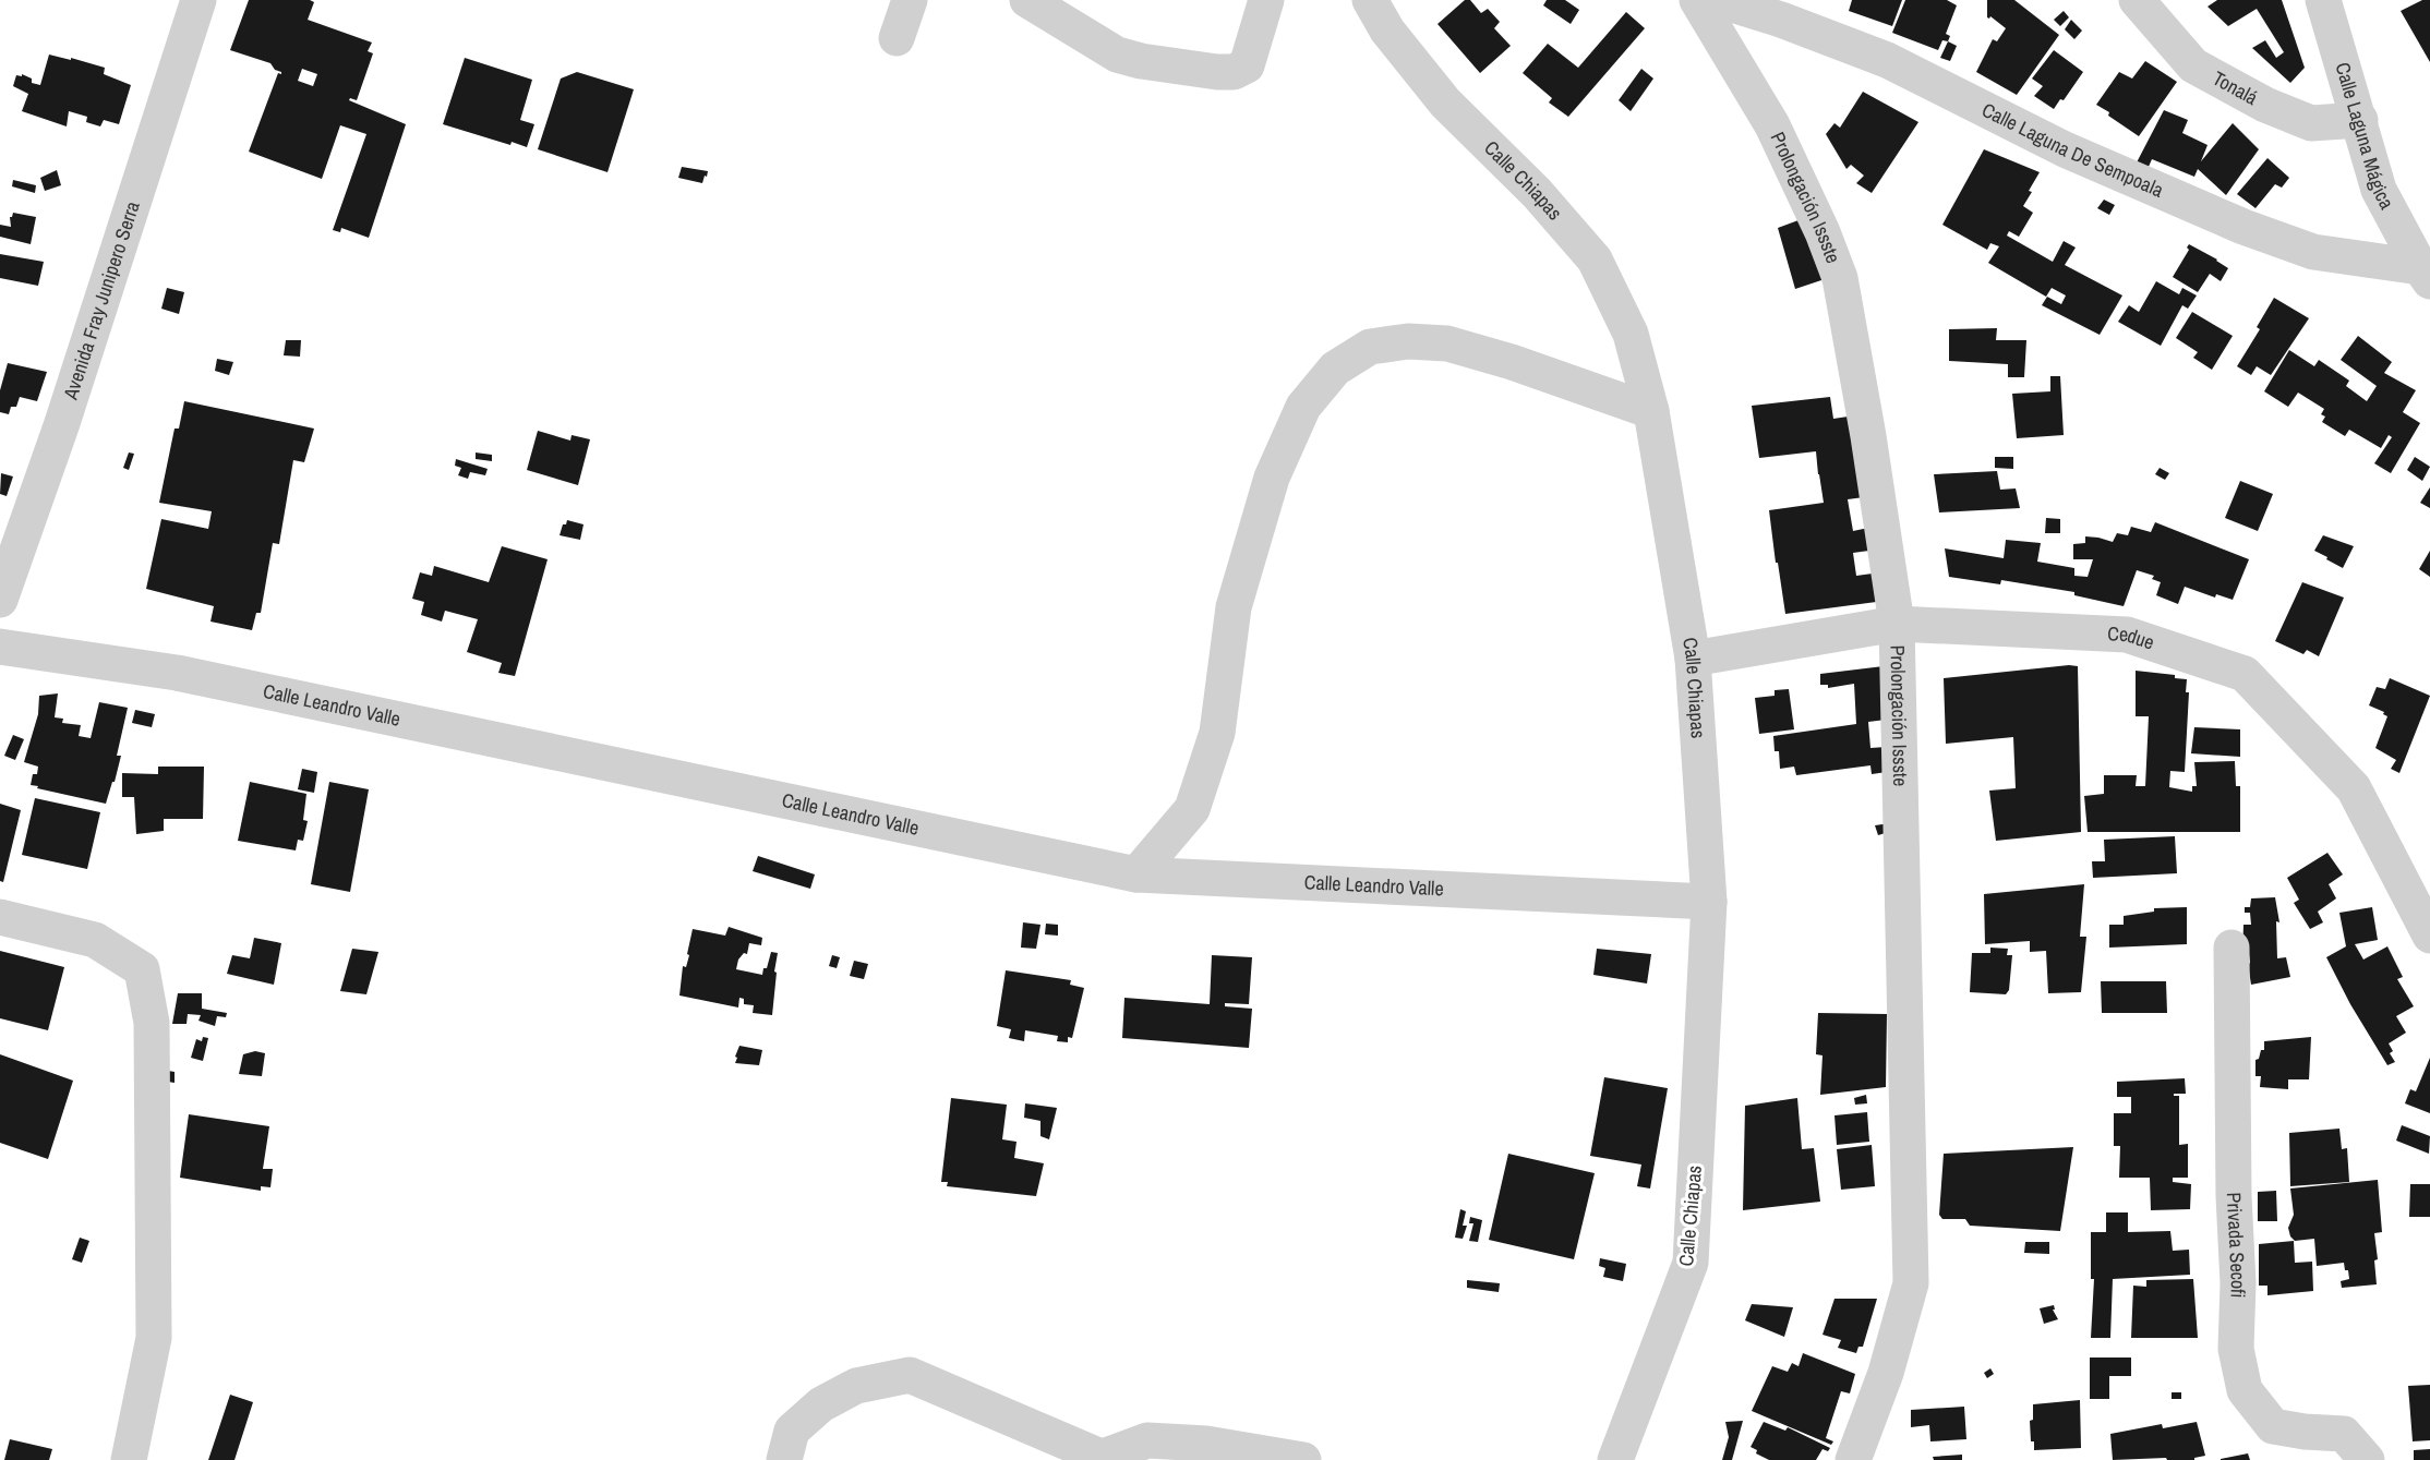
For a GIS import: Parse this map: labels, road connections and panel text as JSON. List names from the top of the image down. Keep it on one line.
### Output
{"streets":{"street":["Tonalá","Calle Laguna Mágica","Calle Laguna De Sempoala","Calle Chiapas","Prolongación Issste","Avenida Fray Junipero Serra","Cedue","Calle Leandro Valle","Privada Secofi"]},"crossings":[["Tonalá","Calle Laguna Mágica"],["Calle Laguna Mágica","Calle Laguna De Sempoala"],["Calle Chiapas","Cedue"],["Calle Chiapas","Calle Leandro Valle"],["Prolongación Issste","Cedue"]]}
